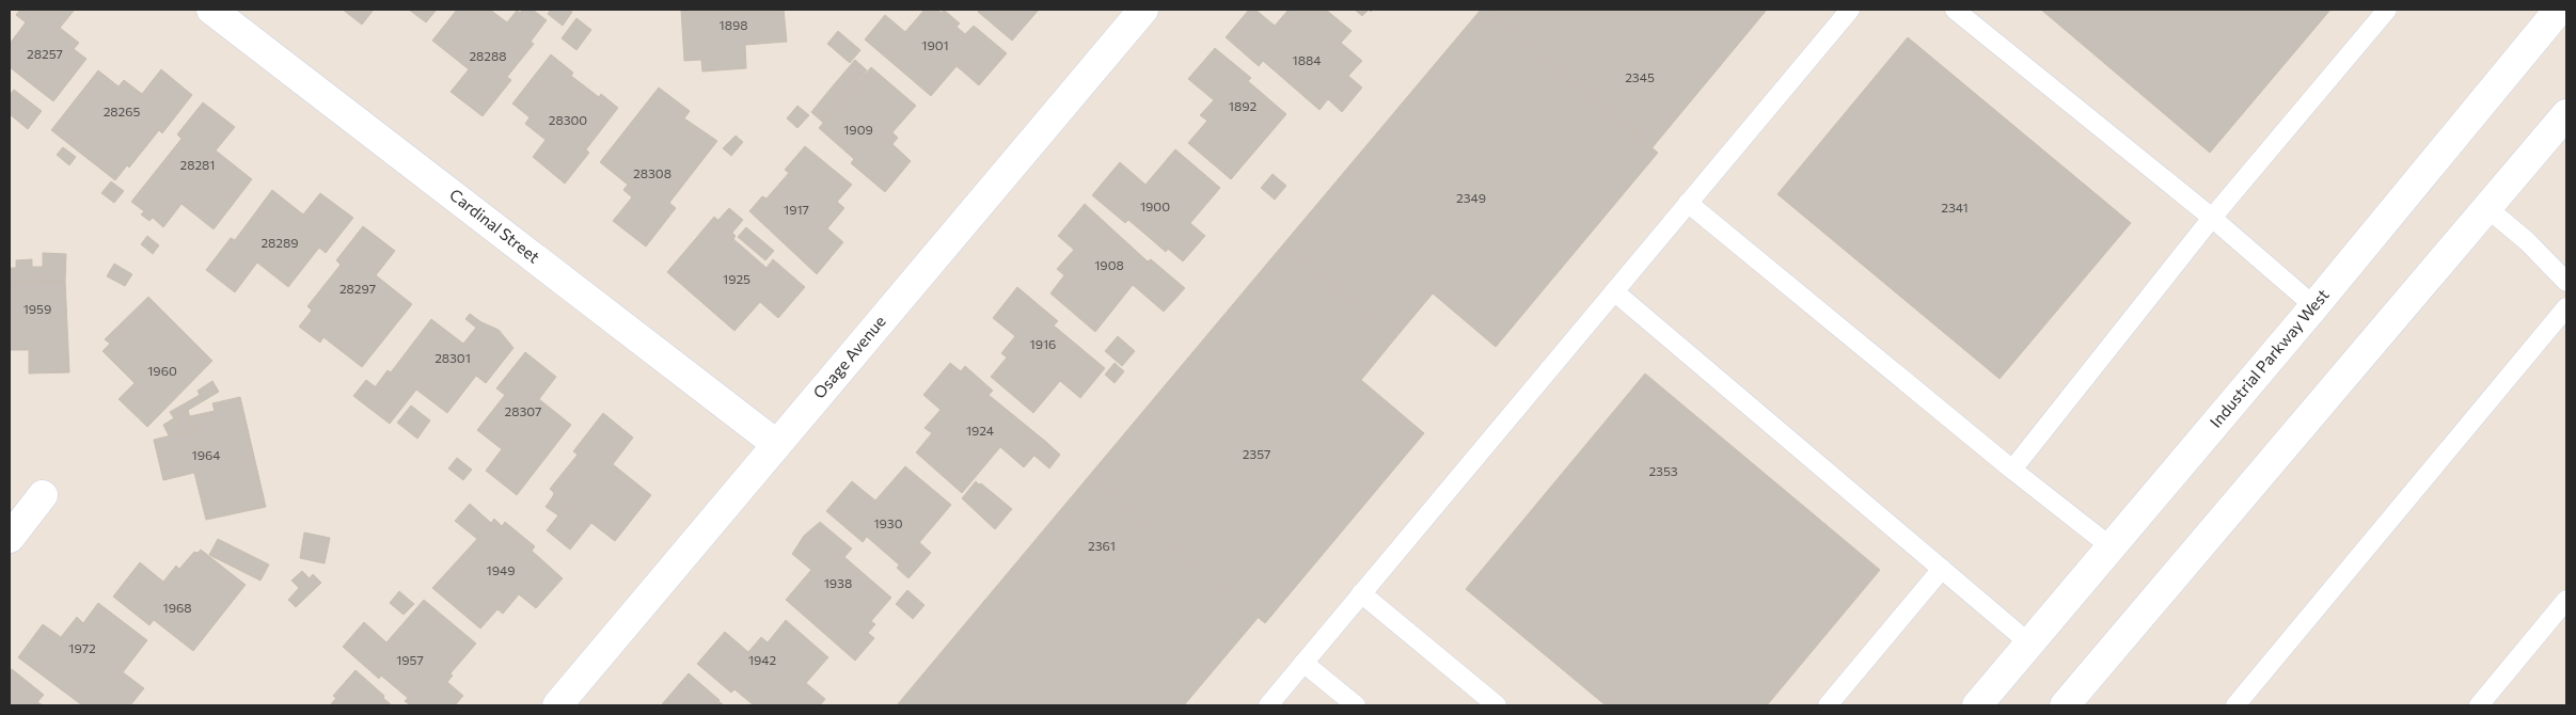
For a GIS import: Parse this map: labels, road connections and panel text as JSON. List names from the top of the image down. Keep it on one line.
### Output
{"streets":{"main road":["Cardinal Street","Osage Avenue","Industrial Parkway West"]},"crossings":[["Cardinal Street","Osage Avenue"]],"house_numbers":["1898","1901","28257","28288","1884","2345","1892","28265","28300","1909","28281","28308","2349","1900","2341","1917","28289","1908","1925","28297","1959","1916","28301","1960","28307","1924","2357","1964","2353","1930","2361","1949","1938","1968","1972","1957","1942"]}
